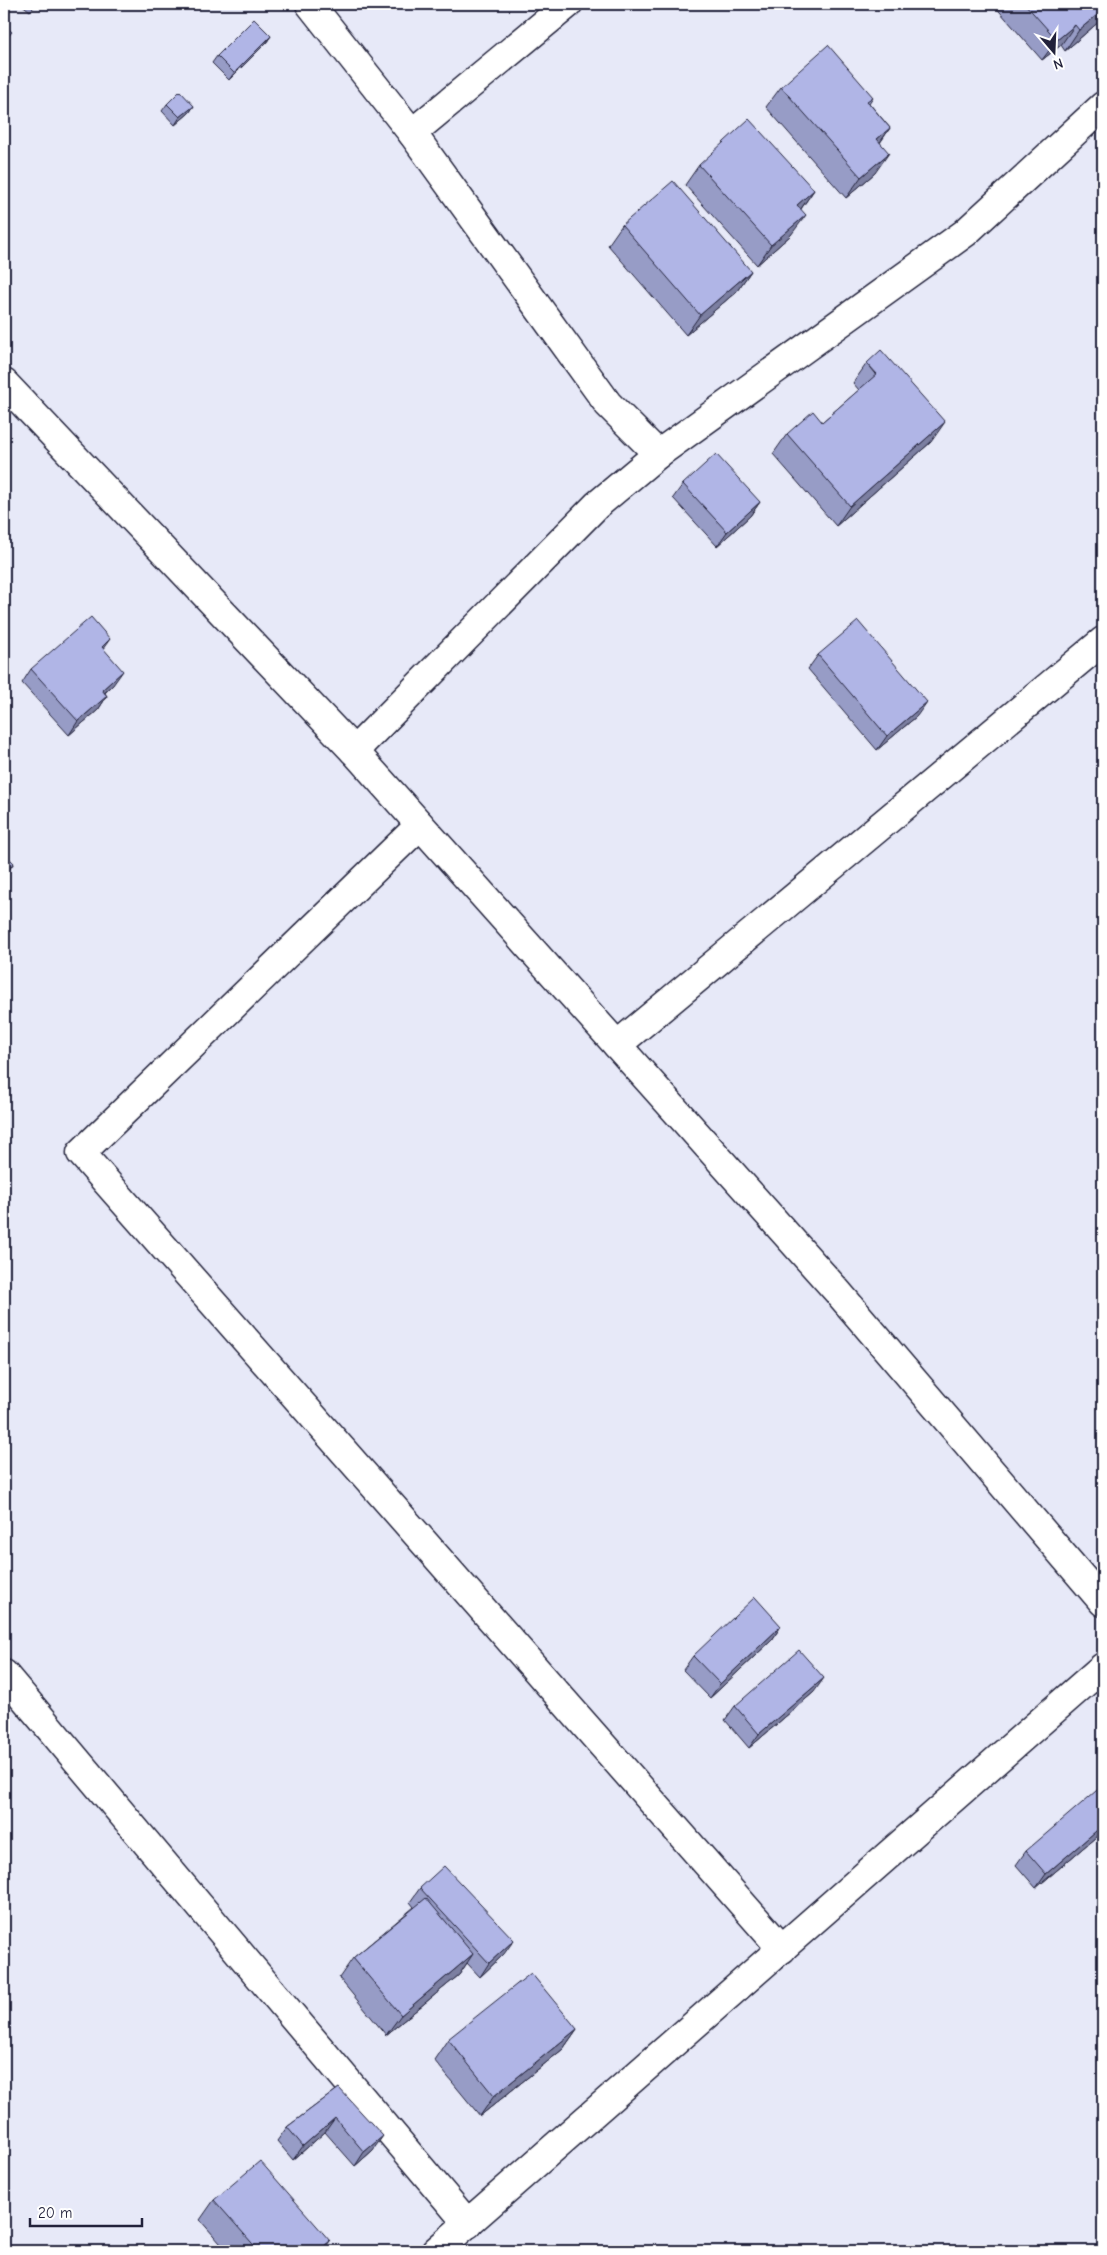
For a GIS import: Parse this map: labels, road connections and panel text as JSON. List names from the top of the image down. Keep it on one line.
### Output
{"scale_bar":"20 m","north":"bottom"}
